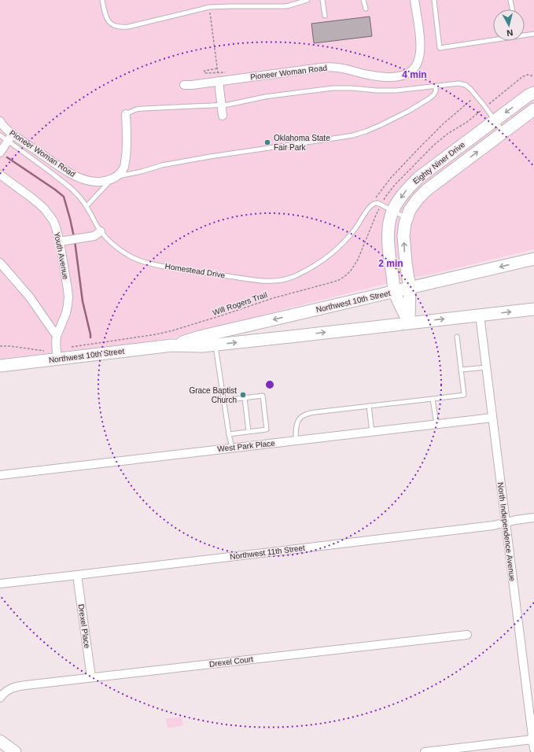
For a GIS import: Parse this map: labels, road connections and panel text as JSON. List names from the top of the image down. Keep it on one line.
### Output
{"streets":{"main road":["Eighty Niner Drive","Northwest 10th Street"],"street":["Pioneer Woman Road","Youth Avenue","West Park Place","North Independence Avenue","Northwest 11th Street","Drexel Place","Drexel Court"],"lane":["Homestead Drive"],"path":["Will Rogers Trail"]},"crossings":[["Eighty Niner Drive","Northwest 10th Street"],["Youth Avenue","Northwest 10th Street"],["Northwest 10th Street","North Independence Avenue"],["West Park Place","North Independence Avenue"],["North Independence Avenue","Northwest 11th Street"],["Northwest 11th Street","Drexel Place"],["Drexel Place","Drexel Court"]],"places":["Oklahoma State Fair Park","Grace Baptist Church"],"north":"bottom","rings":["4 min","2 min"]}
